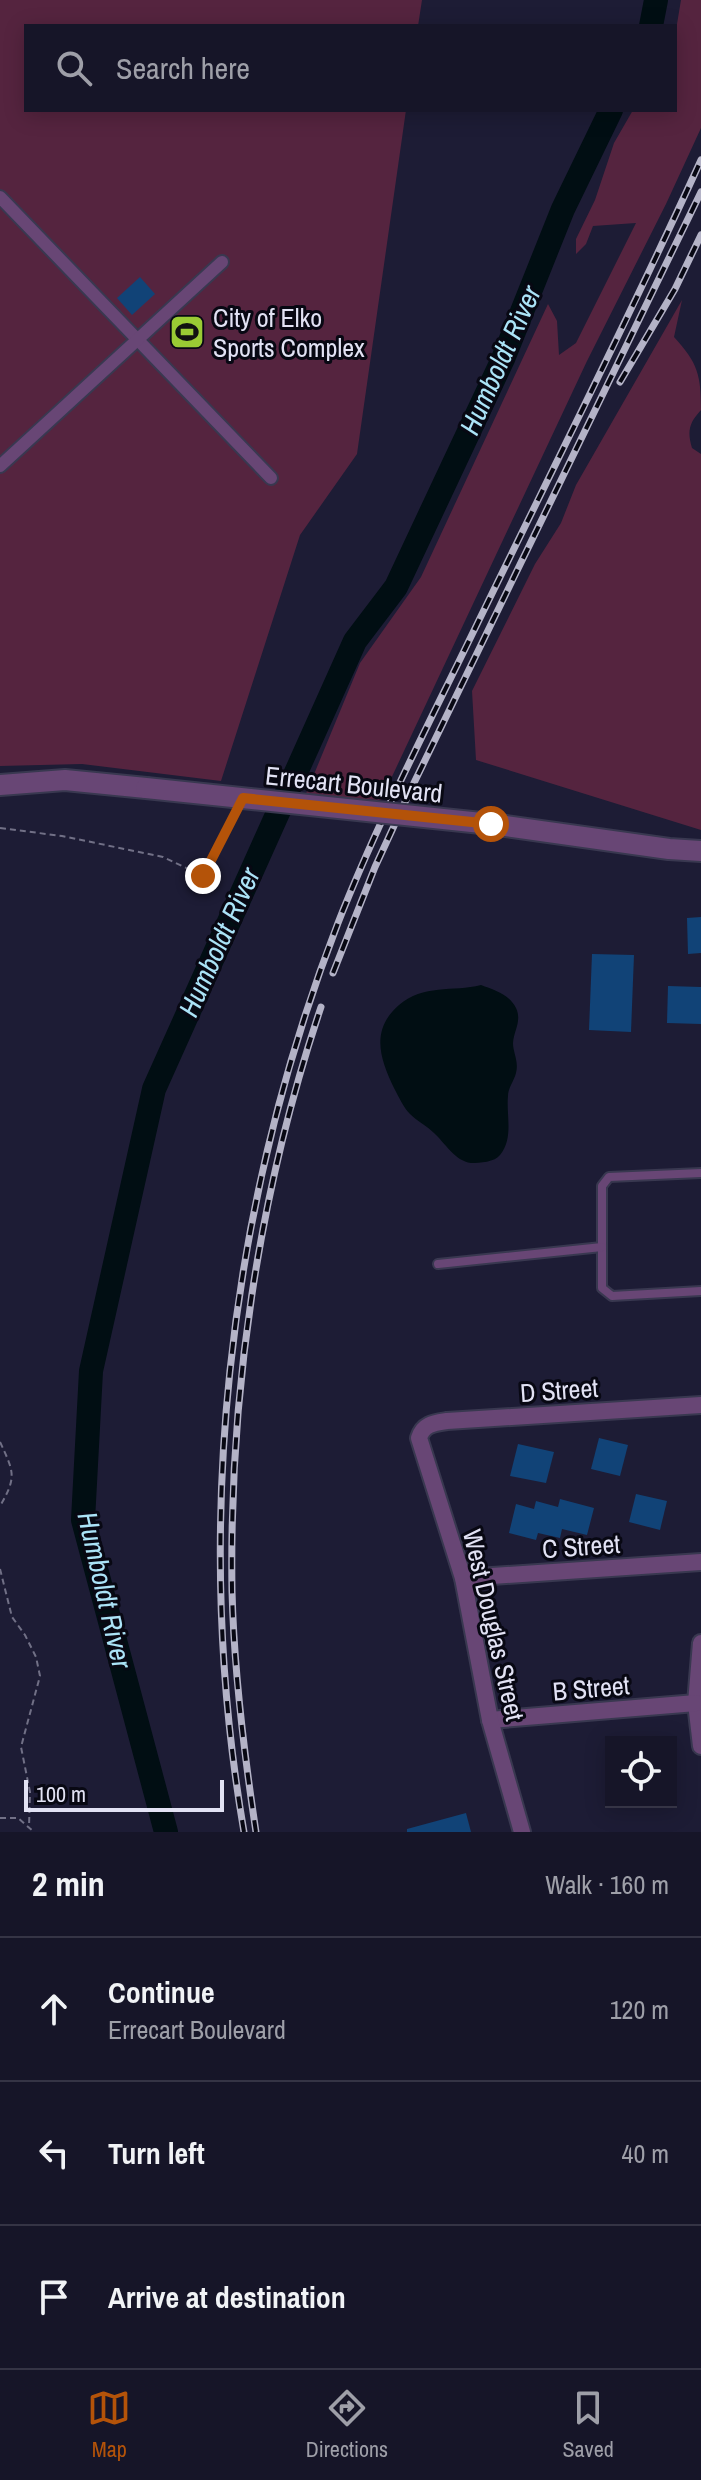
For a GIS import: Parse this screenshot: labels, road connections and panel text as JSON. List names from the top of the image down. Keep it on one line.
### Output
{"streets":{"street":["Errecart Boulevard","D Street","C Street","West Douglas Street","B Street"]},"crossings":[["D Street","West Douglas Street"],["C Street","West Douglas Street"],["West Douglas Street","B Street"]],"water":["Humboldt River"],"places":{"sports":["City of Elko Sports Complex"]},"scale_bar":"100 m","page":{"search":"Search here","scale":"100 m","heading":["2 min","Walk · 160 m"],"list":[["Continue","Errecart Boulevard","120 m"],["Turn left","40 m"],"Arrive at destination"],"nav":["Map","Directions","Saved"]}}
